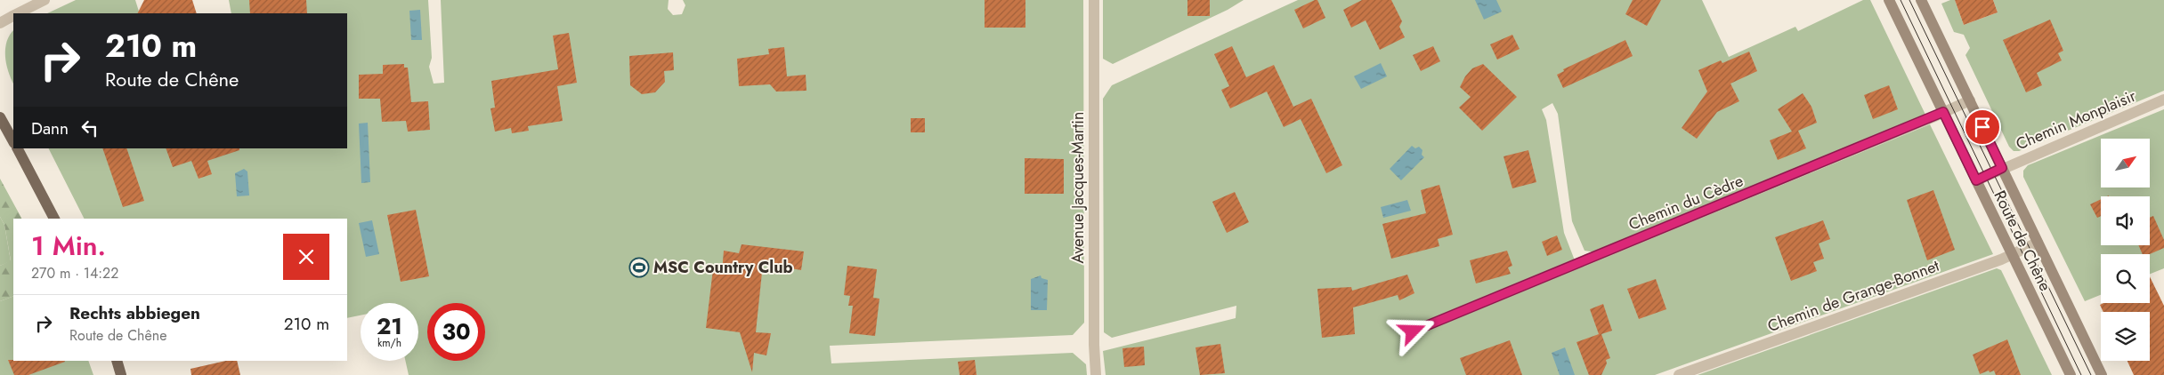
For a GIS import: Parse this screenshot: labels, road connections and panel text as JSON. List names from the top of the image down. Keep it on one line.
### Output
{"streets":{"main road":["Route de Chêne"],"street":["Chemin Monplaisir","Avenue Jacques-Martin","Chemin du Cèdre","Chemin de Grange-Bonnet"]},"crossings":[["Chemin Monplaisir","Route de Chêne"],["Chemin du Cèdre","Route de Chêne"],["Route de Chêne","Chemin de Grange-Bonnet"]],"places":{"sports":["MSC Country Club"]},"north":"top right","page":{"turn":["210 m","Route de Chêne"],"then":"Dann","heading":["1 Min.","270 m · 14:22"],"list":[{"name":"Rechts abbiegen","note":"Route de Chêne","value":"210 m"}],"speed":"21 km/h","limit":"30"}}
